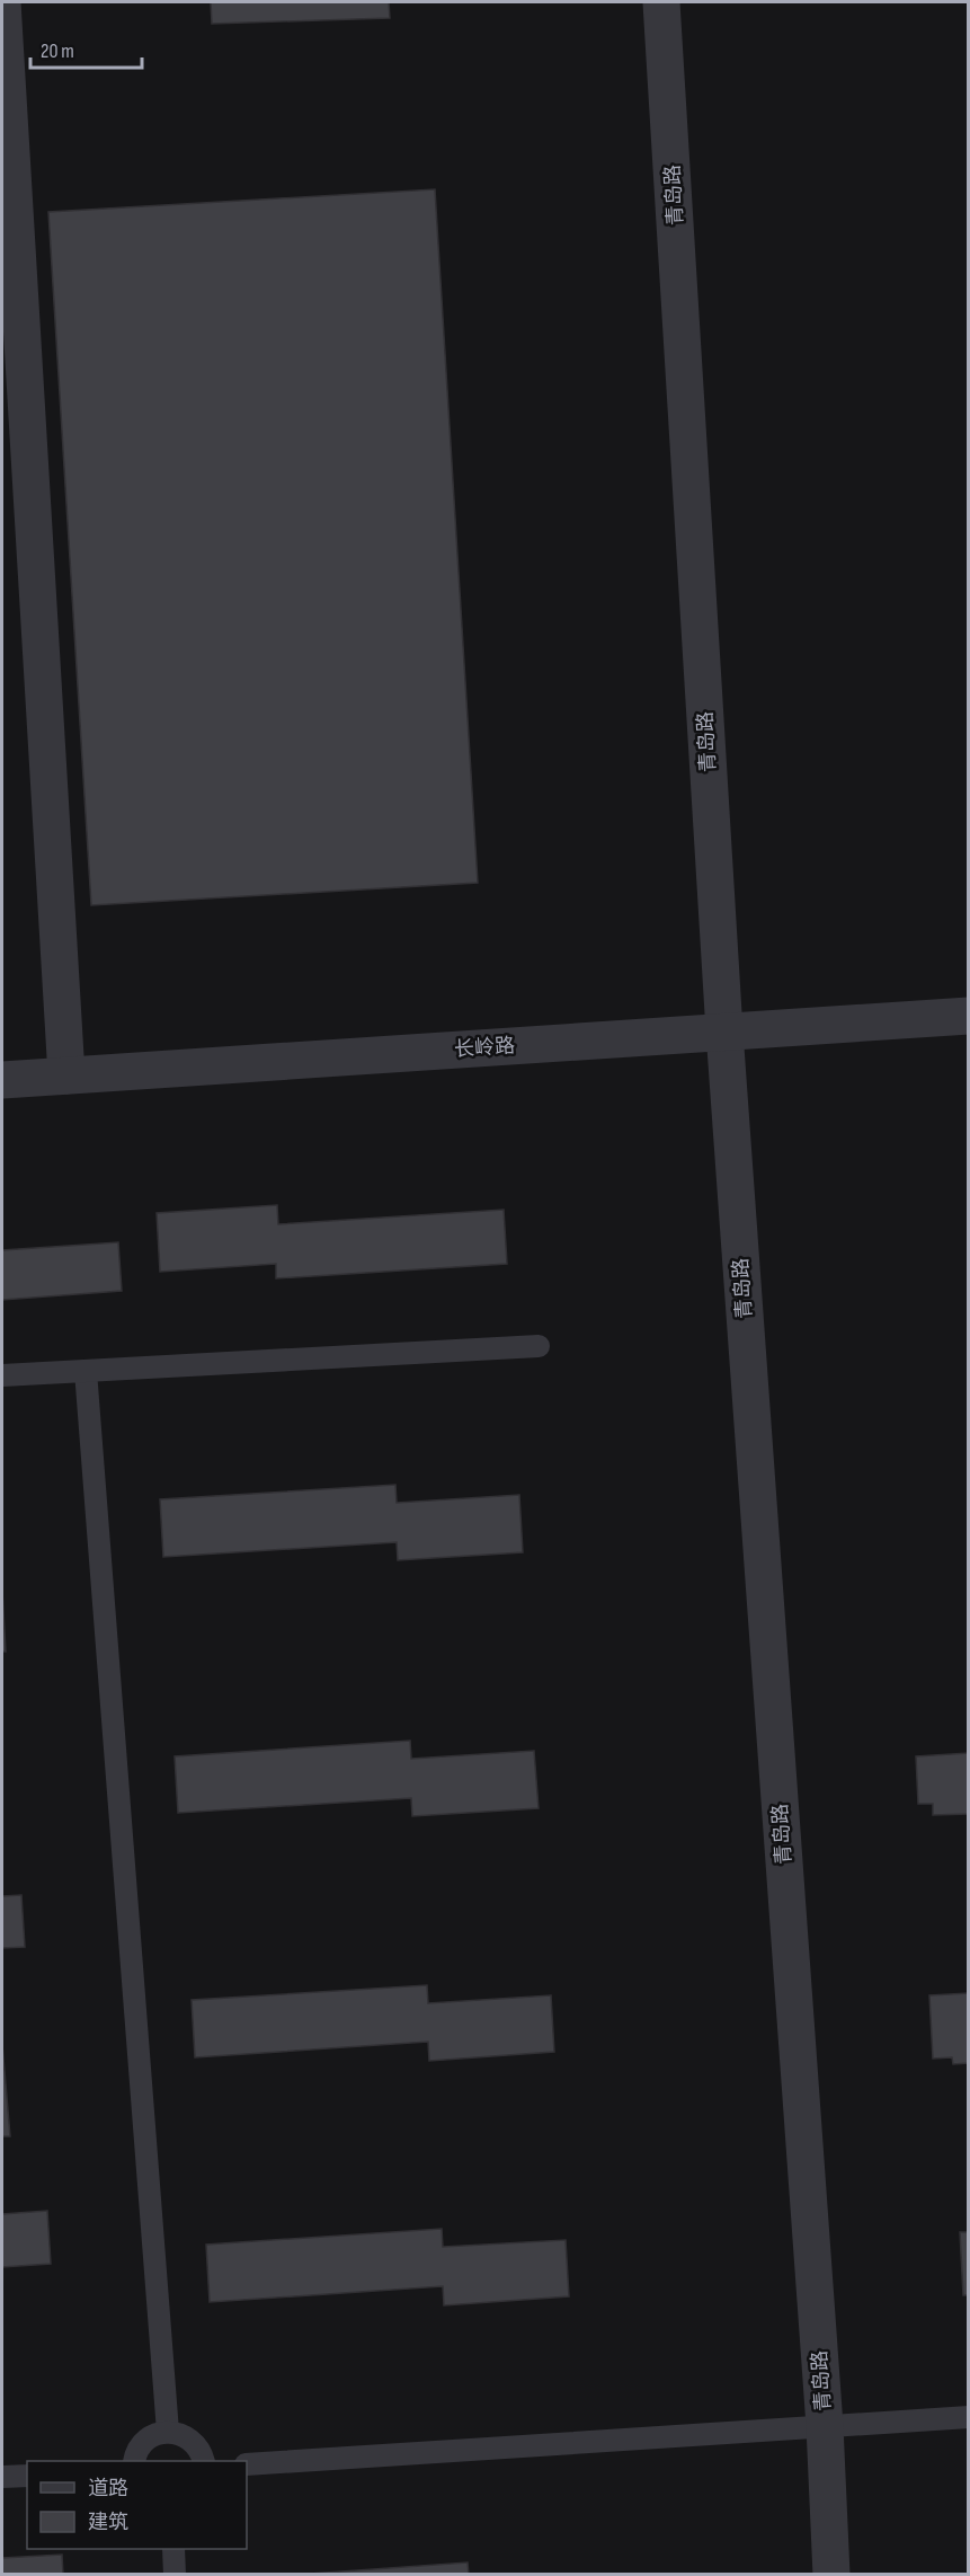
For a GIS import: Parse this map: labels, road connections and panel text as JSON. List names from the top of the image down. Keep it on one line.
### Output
{"streets":{"street":["青岛路","长岭路"]},"crossings":[["青岛路","长岭路"]],"legend":["道路","建筑"],"scale_bar":"20 m"}
